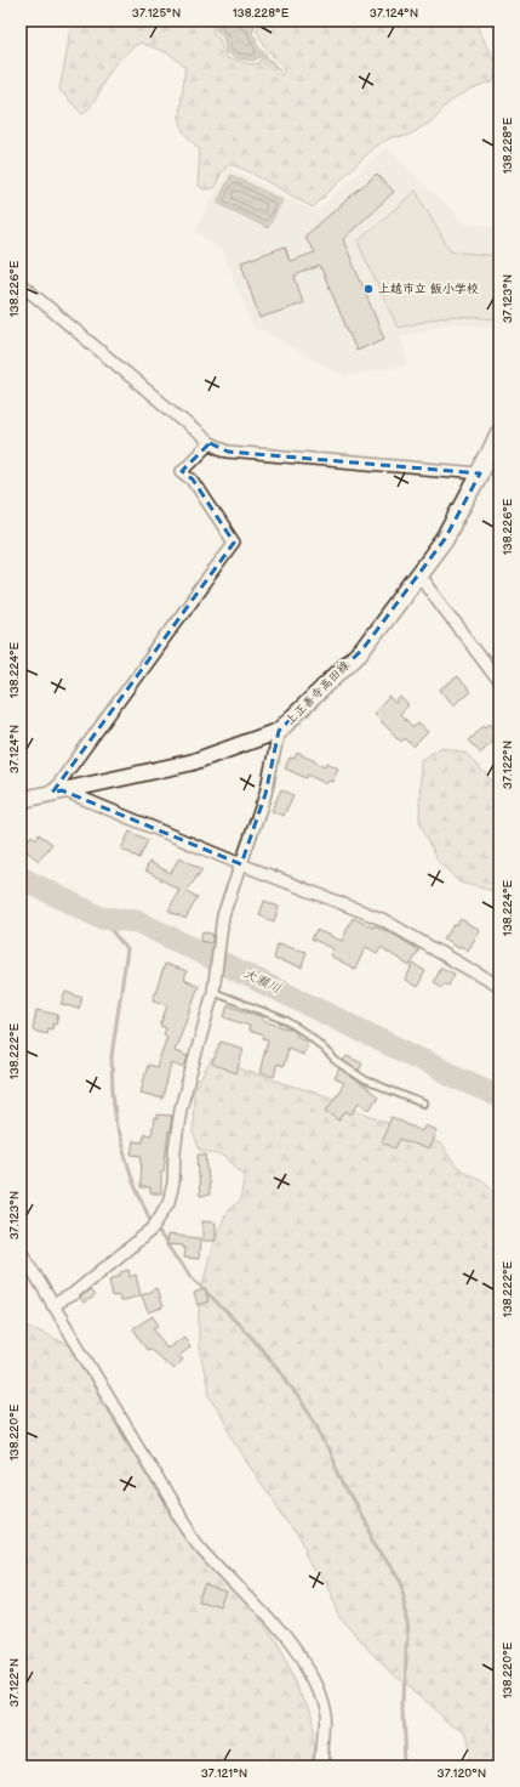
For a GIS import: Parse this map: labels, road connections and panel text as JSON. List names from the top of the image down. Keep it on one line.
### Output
{"streets":{"main road":["上正善寺高田線"]},"water":["大瀬川"],"places":["上越市立 飯小学校"],"coordinates":["37.125°N","138.228°E","37.124°N","138.226°E","37.123°N","138.224°E","37.122°N","138.222°E","138.220°E","37.121°N","37.120°N"]}
